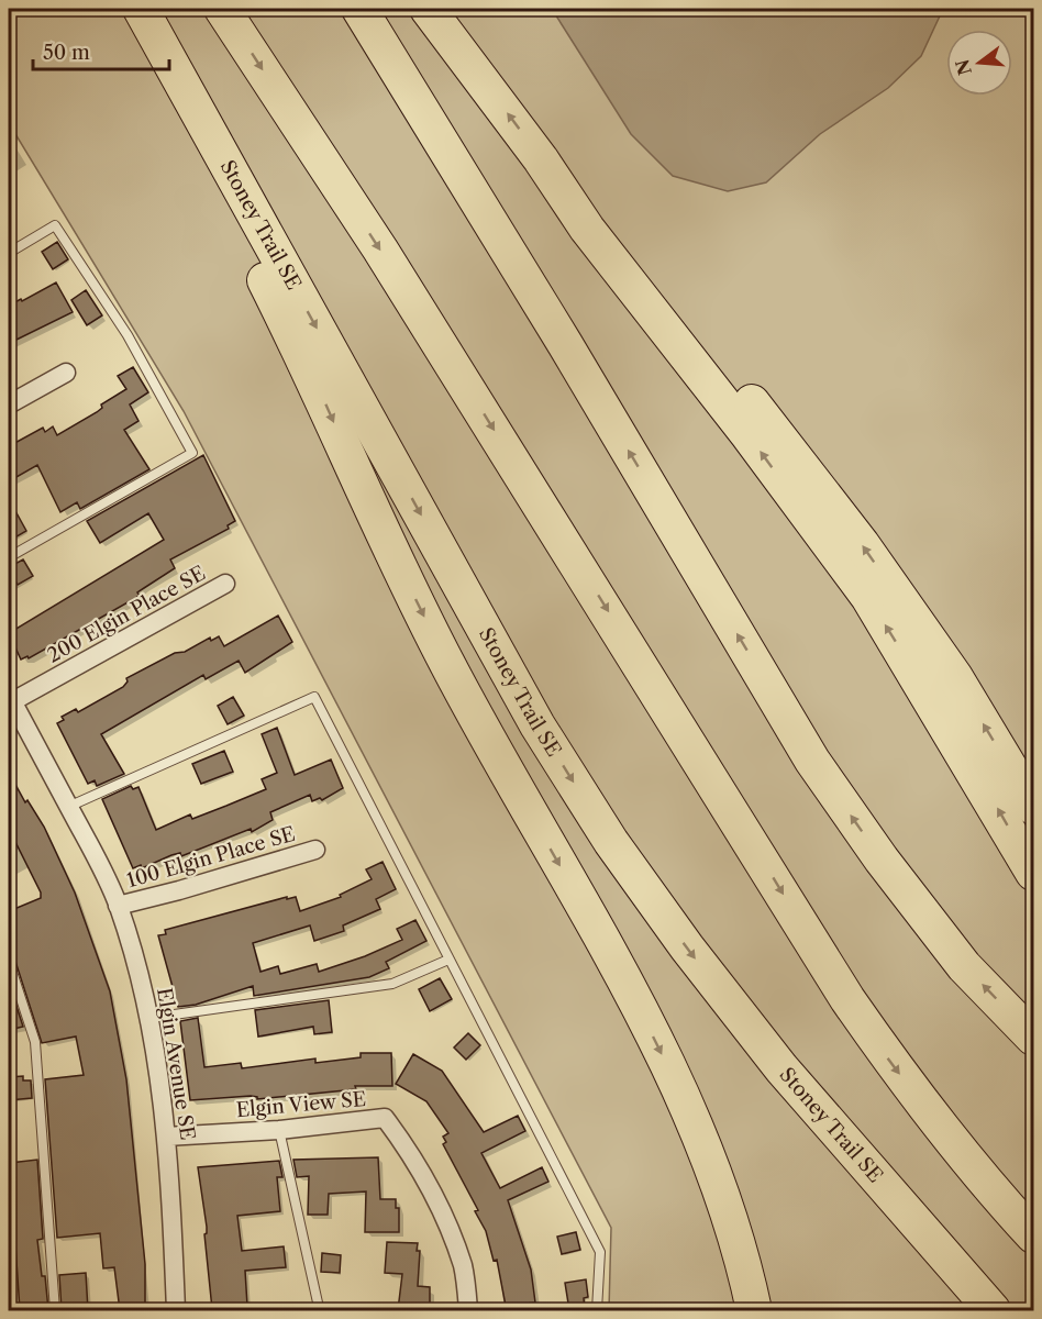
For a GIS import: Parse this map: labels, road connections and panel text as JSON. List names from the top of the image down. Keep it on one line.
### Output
{"streets":{"highway":["Stoney Trail SE"],"street":["200 Elgin Place SE","100 Elgin Place SE","Elgin Avenue SE","Elgin View SE"]},"crossings":[["200 Elgin Place SE","Elgin Avenue SE"],["100 Elgin Place SE","Elgin Avenue SE"],["Elgin Avenue SE","Elgin View SE"]],"scale_bar":"50 m","north":"left"}
